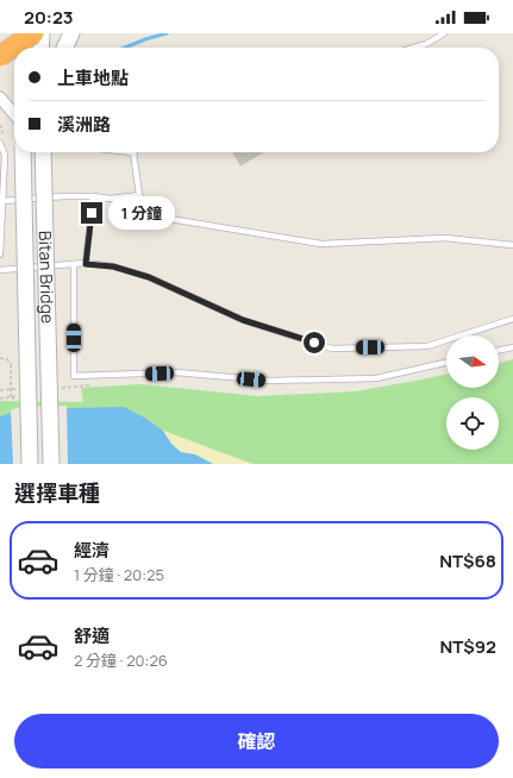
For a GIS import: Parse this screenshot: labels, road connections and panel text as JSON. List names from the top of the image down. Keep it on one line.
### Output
{"streets":{"main road":["Bitan Bridge"]},"north":"right","page":{"status":"20:23","banner":["上車地點","溪洲路"],"bubble":"1 分鐘","heading":"選擇車種","list":[{"name":"經濟","note":"1 分鐘 · 20:25","value":"NT$68"},{"name":"舒適","note":"2 分鐘 · 20:26","value":"NT$92"}],"buttons":"確認"}}
